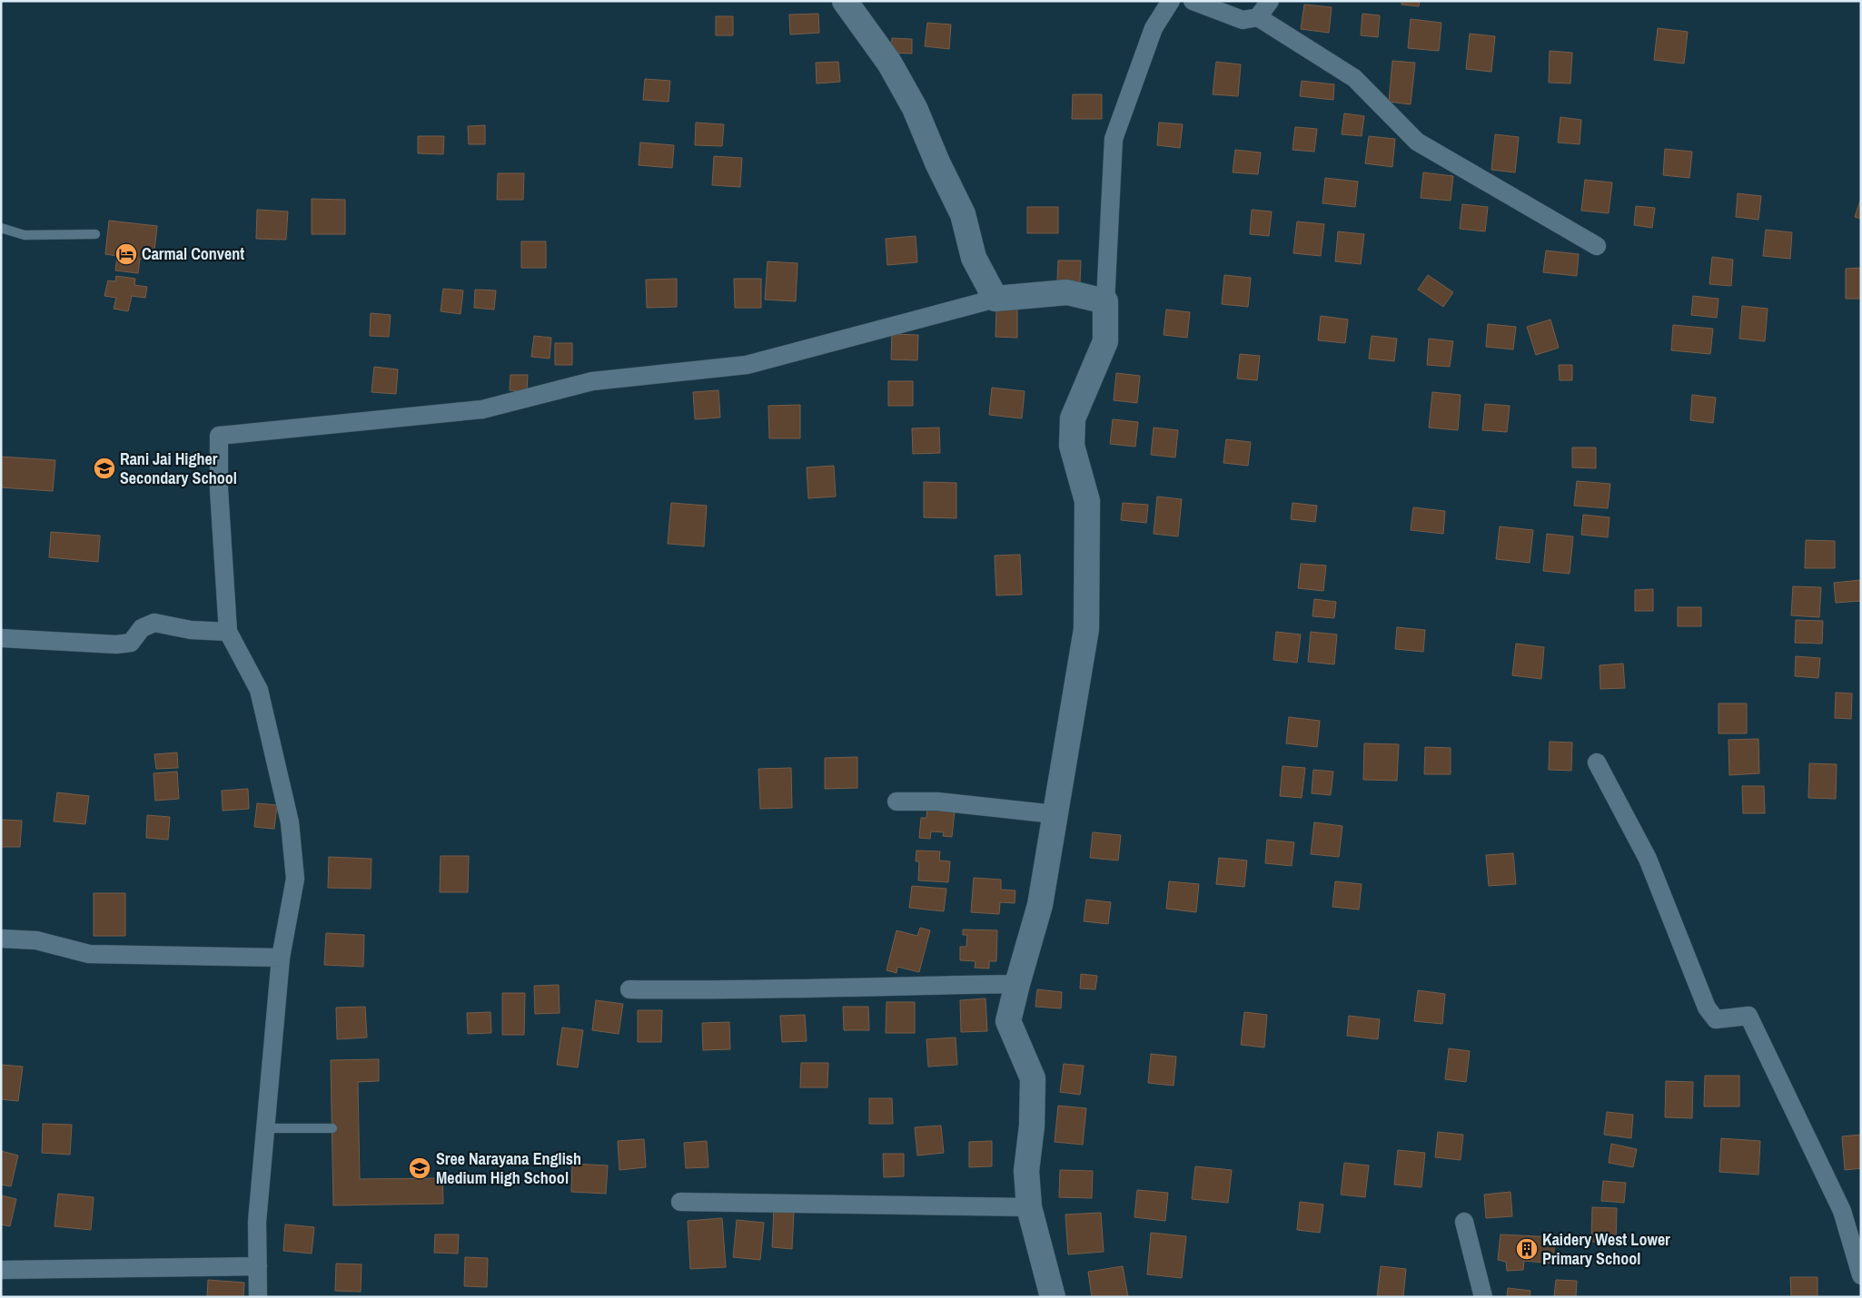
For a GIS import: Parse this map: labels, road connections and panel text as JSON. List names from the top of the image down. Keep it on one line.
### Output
{"places":{"hotel":["Carmal Convent"],"school or university":["Rani Jai Higher Secondary School","Sree Narayana English Medium High School"],"building":["Kaidery West Lower Primary School"]}}
